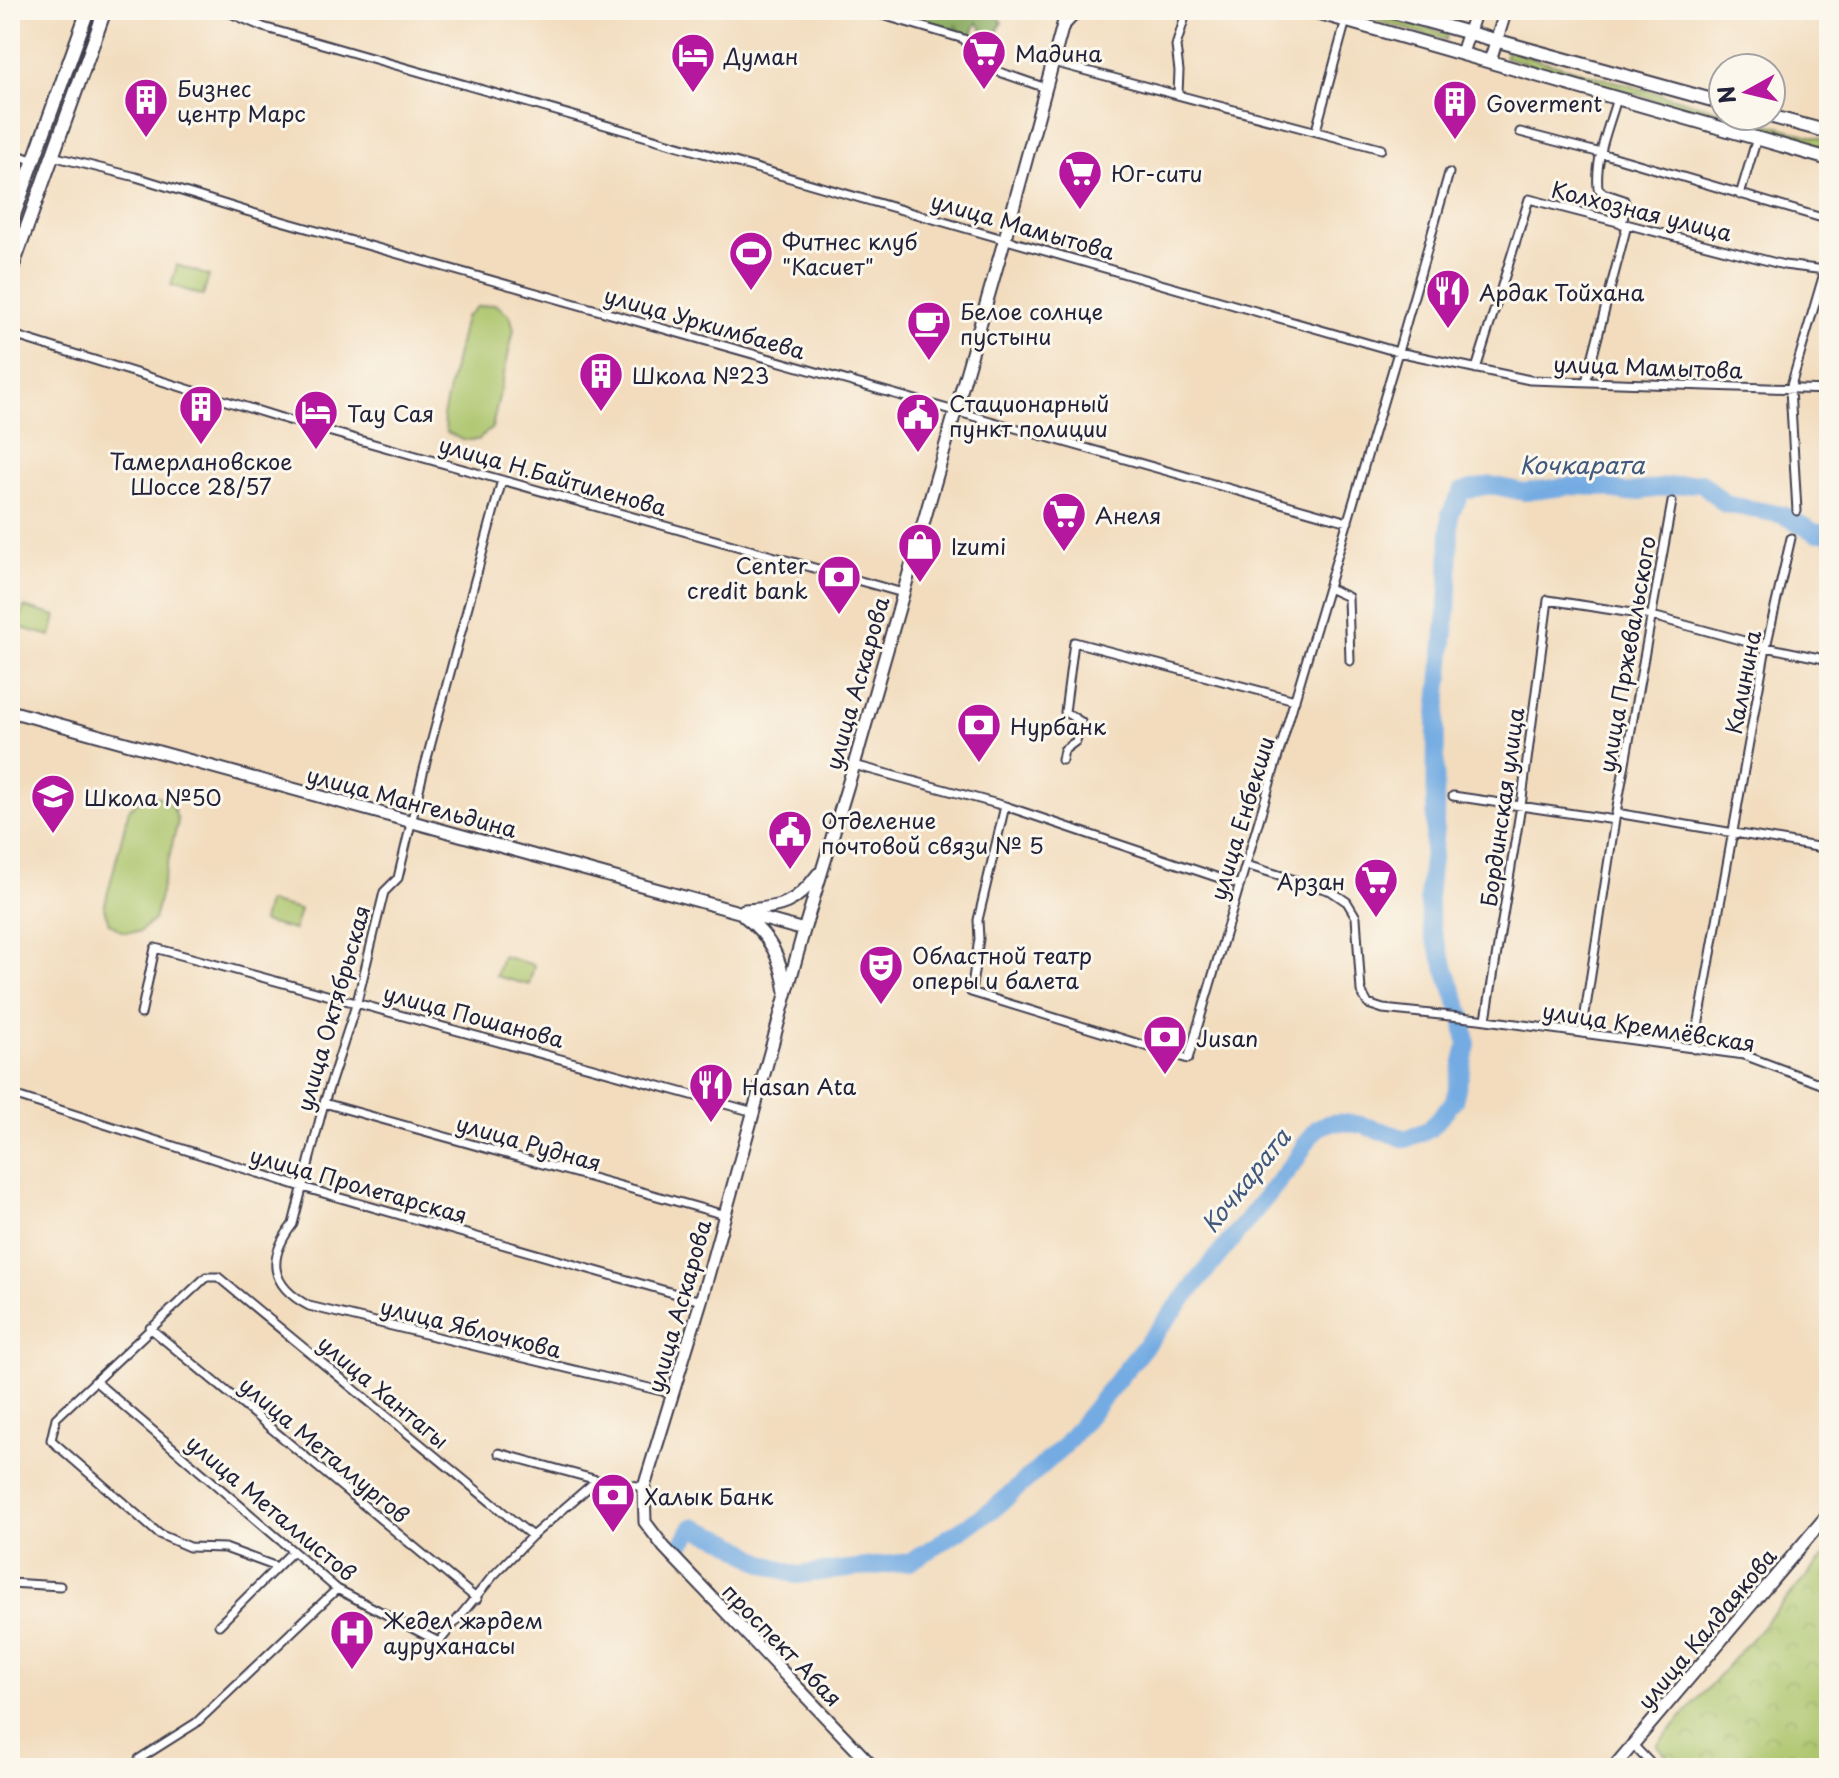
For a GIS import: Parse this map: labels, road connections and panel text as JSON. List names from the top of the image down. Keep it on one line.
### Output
{"streets":{"main road":["улица Аскарова","улица Мангельдина","улица Калдаякова","проспект Абая"],"street":["Колхозная улица","улица Мамытова","улица Уркимбаева","улица Н.Байтиленова","улица Пржевальского","Калинина","Бординская улица","улица Енбекши","улица Октябрьская","улица Пошанова","улица Кремлёвская","улица Рудная","улица Пролетарская","улица Яблочкова","улица Хантагы","улица Металлургов","улица Металлистов"]},"crossings":[["Колхозная улица","улица Мамытова"],["улица Мамытова","улица Аскарова"],["улица Мамытова","улица Енбекши"],["улица Уркимбаева","улица Аскарова"],["улица Уркимбаева","улица Енбекши"],["улица Н.Байтиленова","улица Аскарова"],["улица Н.Байтиленова","улица Октябрьская"],["улица Пржевальского","Бординская улица"],["улица Пржевальского","улица Кремлёвская"],["Калинина","улица Кремлёвская"],["улица Аскарова","улица Мангельдина"],["улица Аскарова","улица Пошанова"],["улица Аскарова","улица Рудная"],["улица Аскарова","улица Пролетарская"],["улица Аскарова","улица Яблочкова"],["улица Аскарова","проспект Абая"],["улица Мангельдина","улица Октябрьская"],["Бординская улица","улица Кремлёвская"],["улица Енбекши","улица Кремлёвская"],["улица Октябрьская","улица Пошанова"],["улица Октябрьская","улица Рудная"],["улица Октябрьская","улица Пролетарская"],["улица Октябрьская","улица Яблочкова"],["улица Хантагы","улица Металлургов"],["улица Металлургов","улица Металлистов"]],"water":["Кочкарата"],"places":{"supermarket":["Мадина","Юг-сити","Анеля","Арзан"],"hotel":["Думан","Тау Сая"],"building":["Бизнес центр Марс","Goverment","Школа №23","Тамерлановское Шоссе 28/57"],"sports":["Фитнес клуб \"Касиет\""],"restaurant":["Ардак Тойхана","Hasan Ata"],"cafe":["Белое солнце пустыни"],"public building":["Стационарный пункт полиции","Отделение почтовой связи № 5"],"shop":["Izumi"],"bank":["Center credit bank","Нурбанк","Jusan","Халык Банк"],"school or university":["Школа №50"],"theatre":["Областной театр оперы и балета"],"hospital":["Жедел жәрдем ауруханасы"]},"north":"left"}
